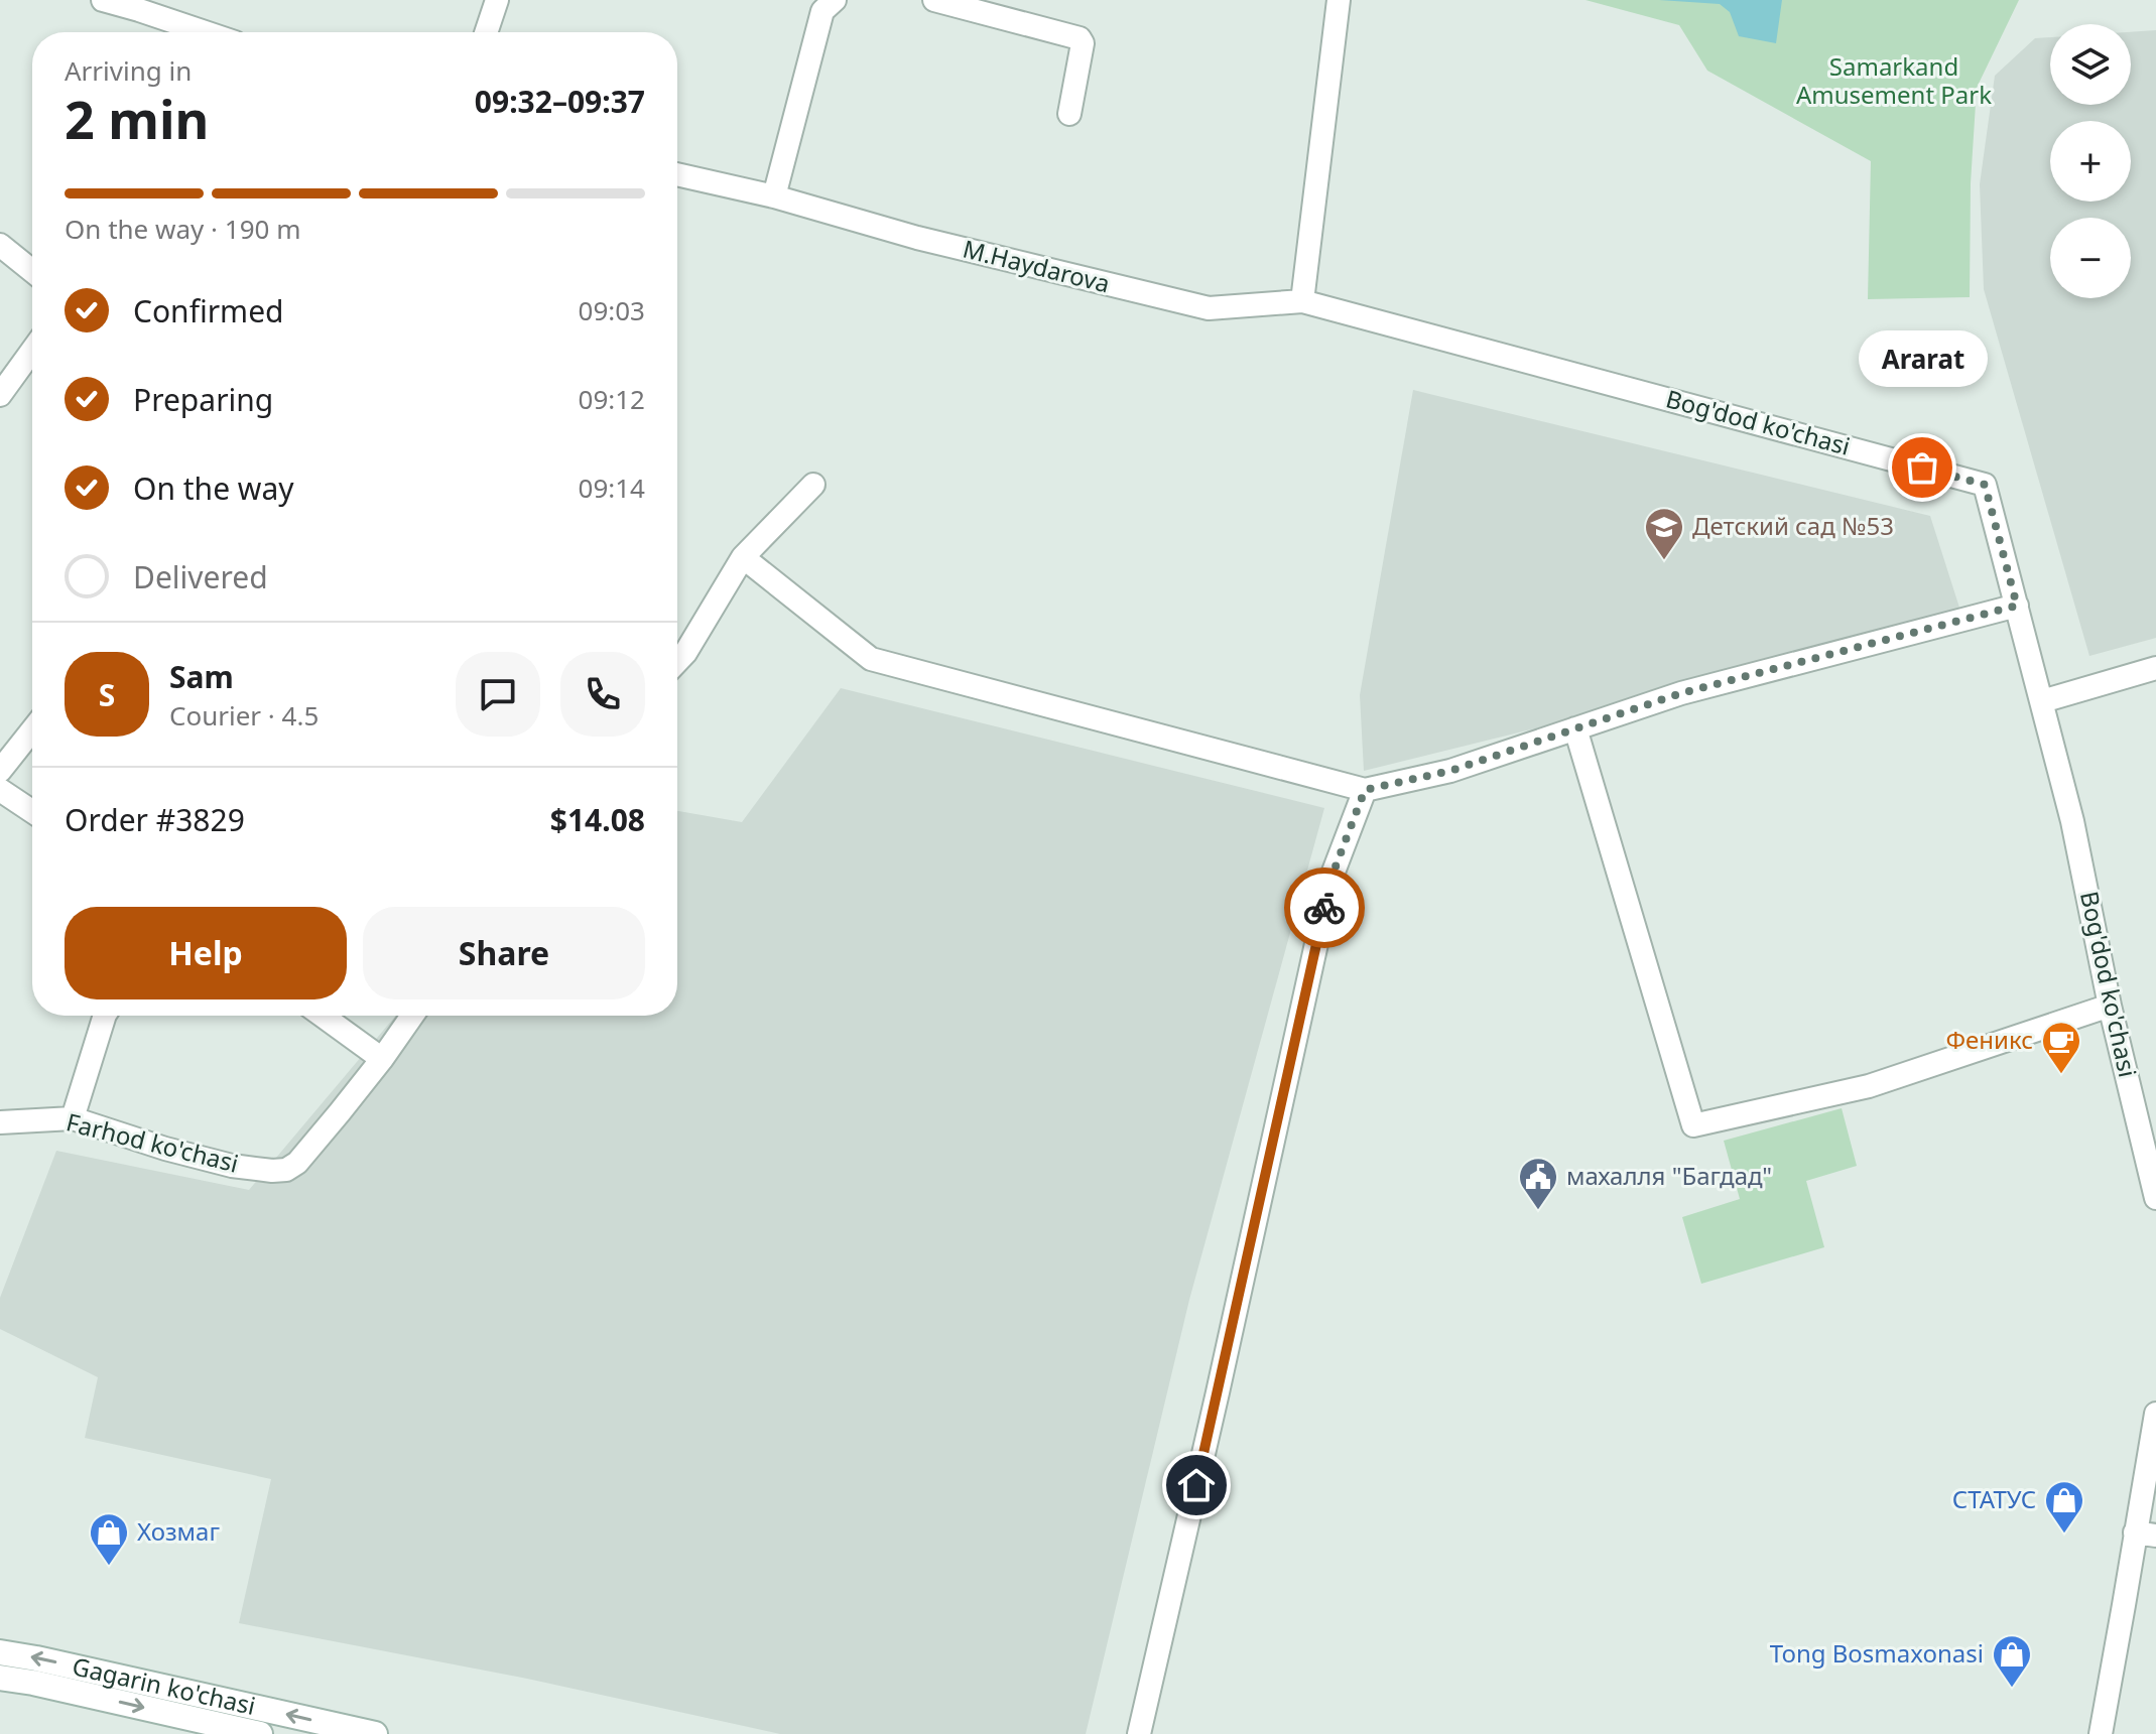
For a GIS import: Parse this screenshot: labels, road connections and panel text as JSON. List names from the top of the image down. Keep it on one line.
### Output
{"streets":{"main road":["Gagarin ko'chasi"],"street":["M.Haydarova","Bog'dod ko'chasi","Farhod ko'chasi"]},"crossings":[["M.Haydarova","Bog'dod ko'chasi"]],"parks":["Samarkand Amusement Park"],"places":{"other":["Ararat"],"school or university":["Детский сад №53"],"cafe":["Феникс"],"public building":["махалля \"Багдад\""],"shop":["СТАТУС","Хозмаг","Tong Bosmaxonasi"]},"page":{"map_buttons":["+","−"],"heading":["2 min","Arriving in","09:32–09:37"],"panel":["Sam","Courier · 4.5","Order #3829","$14.08"],"bar":"On the way · 190 m","list":[["Confirmed","09:03"],["Preparing","09:12"],["On the way","09:14"],"Delivered"],"bubble":"Ararat","round":"S","buttons":["Help","Share"]}}
